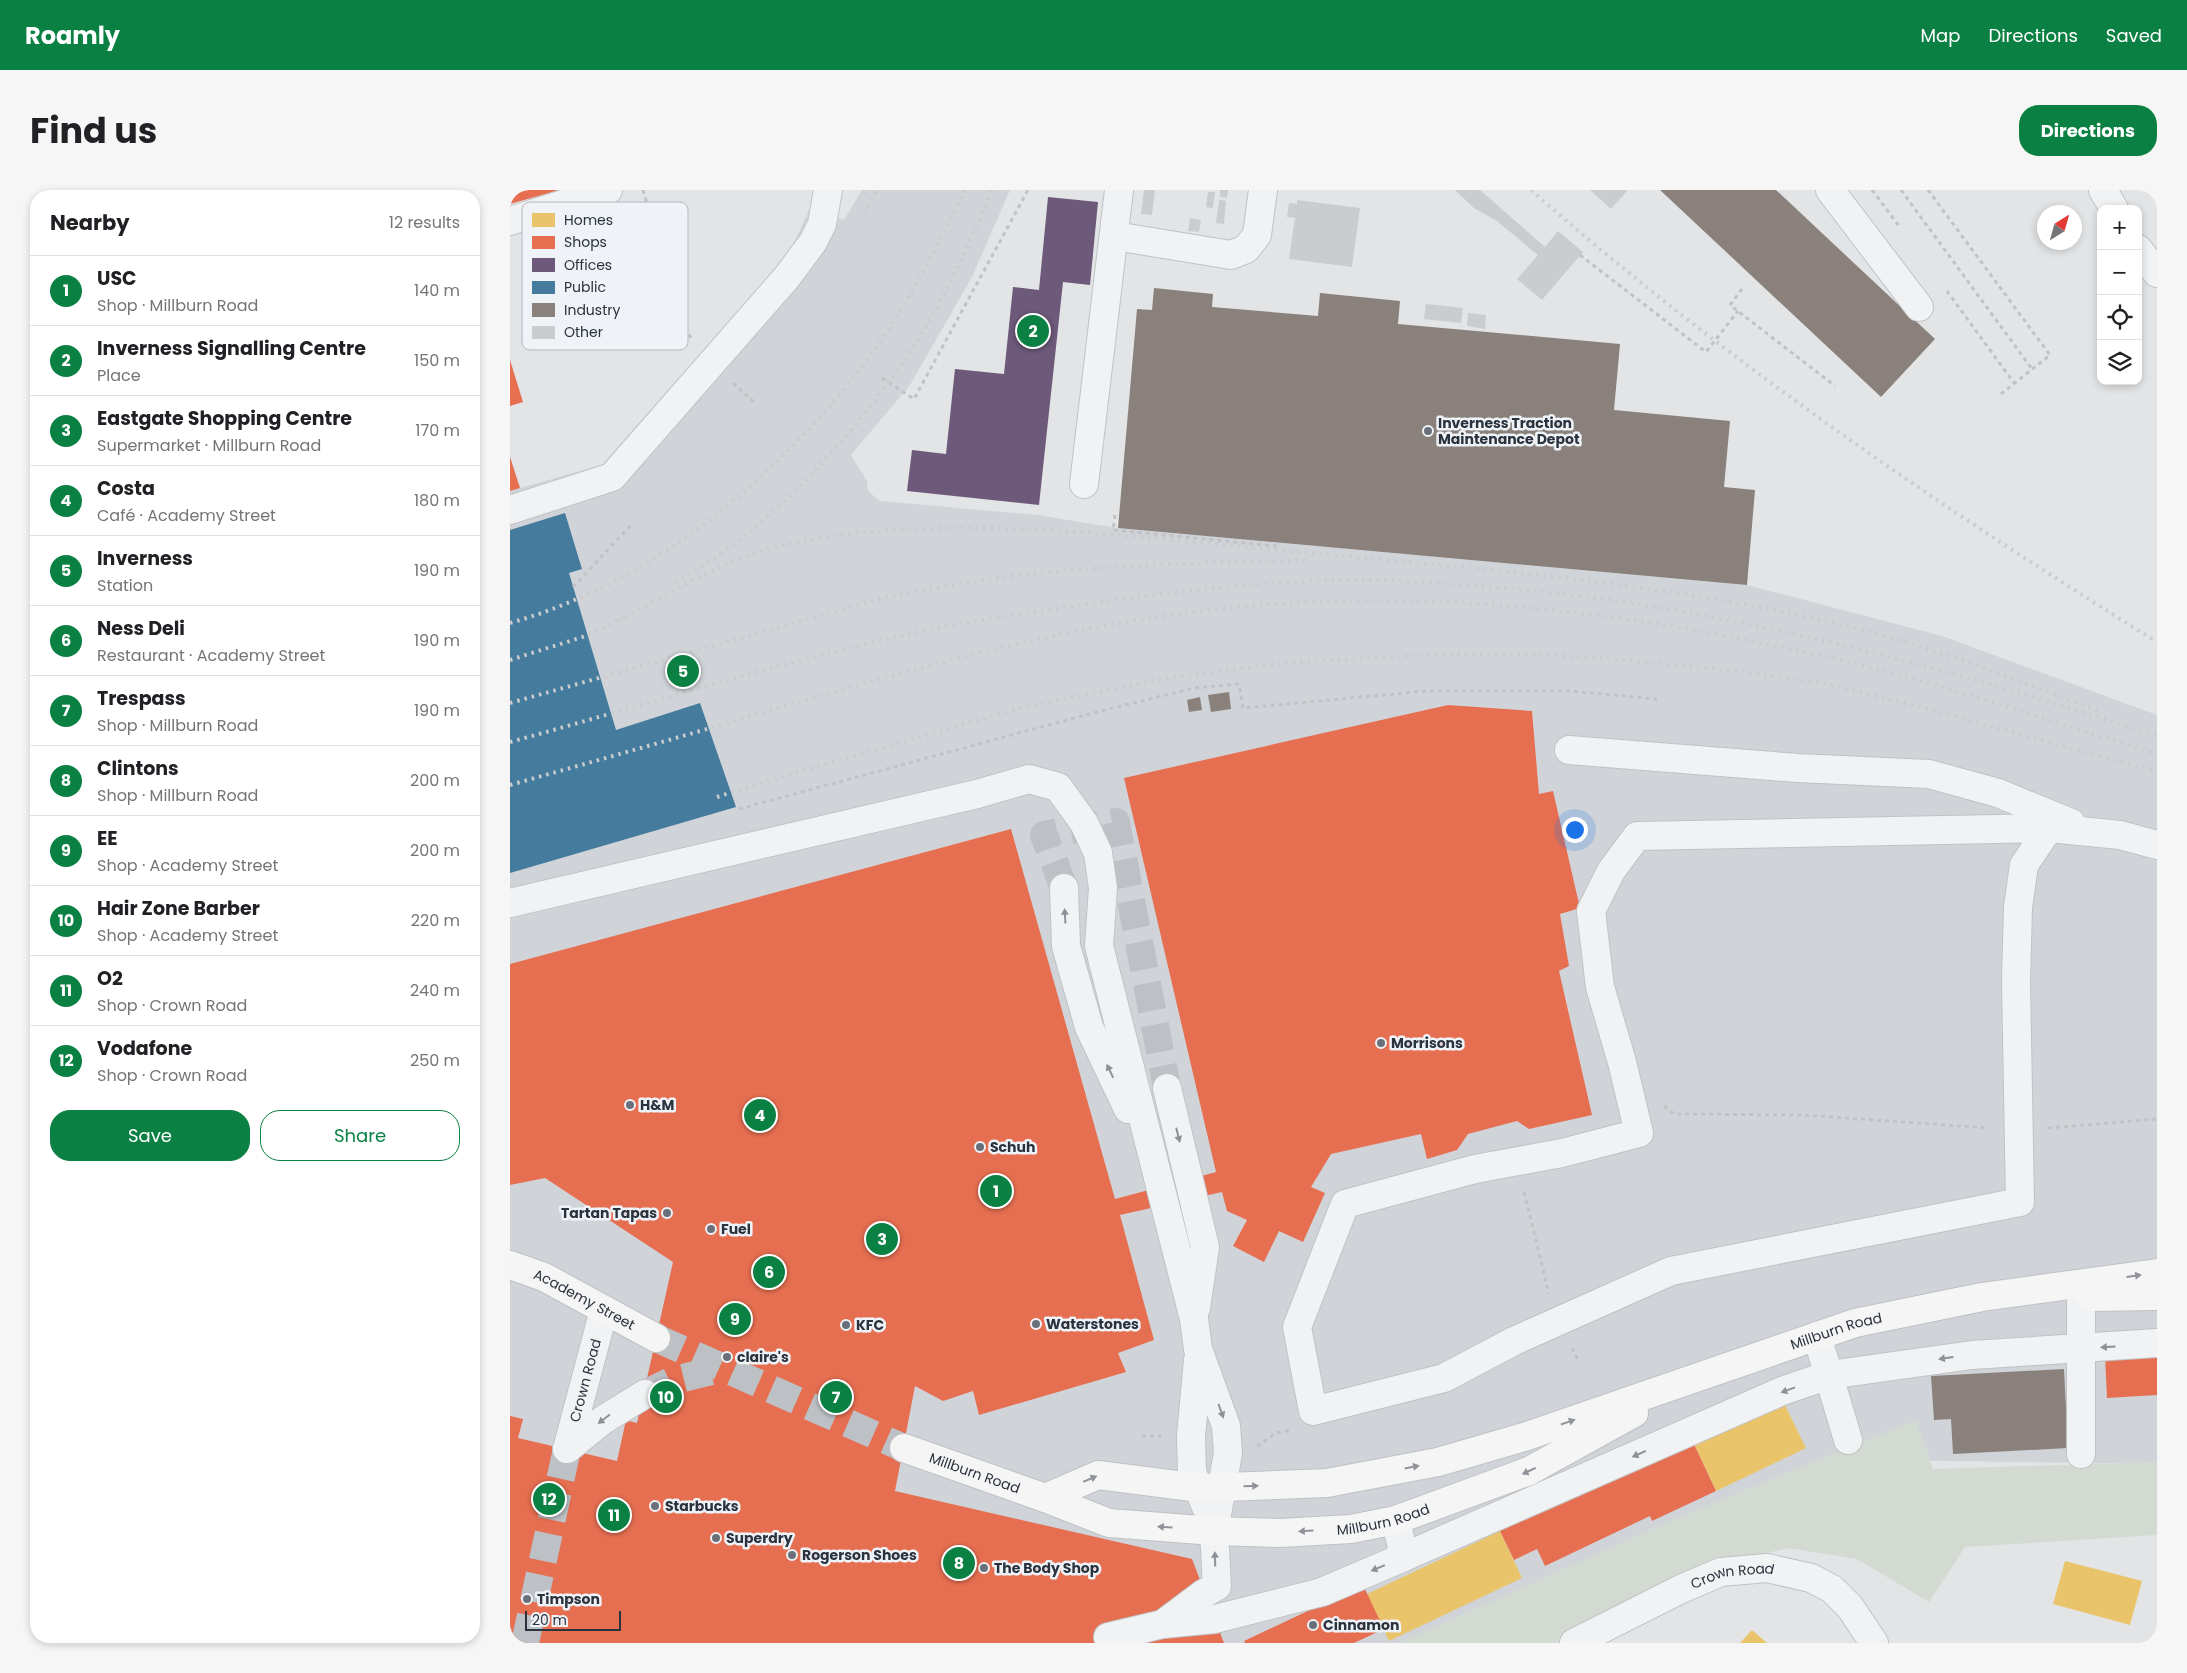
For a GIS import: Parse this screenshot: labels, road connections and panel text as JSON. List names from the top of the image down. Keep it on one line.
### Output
{"streets":{"main road":["Academy Street","Millburn Road"],"street":["Crown Road"]},"crossings":[["Academy Street","Crown Road"]],"places":["Inverness Traction Maintenance Depot","Morrisons","H&M","Schuh","Tartan Tapas","Fuel","Waterstones","KFC","claire's","Starbucks","Superdry","Rogerson Shoes","The Body Shop","Timpson","Cinnamon"],"legend":["Homes","Shops","Offices","Public","Industry","Other"],"scale_bar":"20 m","north":"top right","page":{"header":"Roamly","nav":["Map","Directions","Saved"],"title":"Find us","buttons":["Directions",["Save","Share"]],"heading":["Nearby","12 results"],"map_buttons":["+","−"],"list":[{"mark":"1","name":"USC","note":"Shop · Millburn Road","value":"140 m"},{"mark":"2","name":"Inverness Signalling Centre","note":"Place","value":"150 m"},{"mark":"3","name":"Eastgate Shopping Centre","note":"Supermarket · Millburn Road","value":"170 m"},{"mark":"4","name":"Costa","note":"Café · Academy Street","value":"180 m"},{"mark":"5","name":"Inverness","note":"Station","value":"190 m"},{"mark":"6","name":"Ness Deli","note":"Restaurant · Academy Street","value":"190 m"},{"mark":"7","name":"Trespass","note":"Shop · Millburn Road","value":"190 m"},{"mark":"8","name":"Clintons","note":"Shop · Millburn Road","value":"200 m"},{"mark":"9","name":"EE","note":"Shop · Academy Street","value":"200 m"},{"mark":"10","name":"Hair Zone Barber","note":"Shop · Academy Street","value":"220 m"},{"mark":"11","name":"O2","note":"Shop · Crown Road","value":"240 m"},{"mark":"12","name":"Vodafone","note":"Shop · Crown Road","value":"250 m"}],"pins":["2","5","4","1","3","6","9","7","10","12","11","8"],"scale":"20 m"}}
